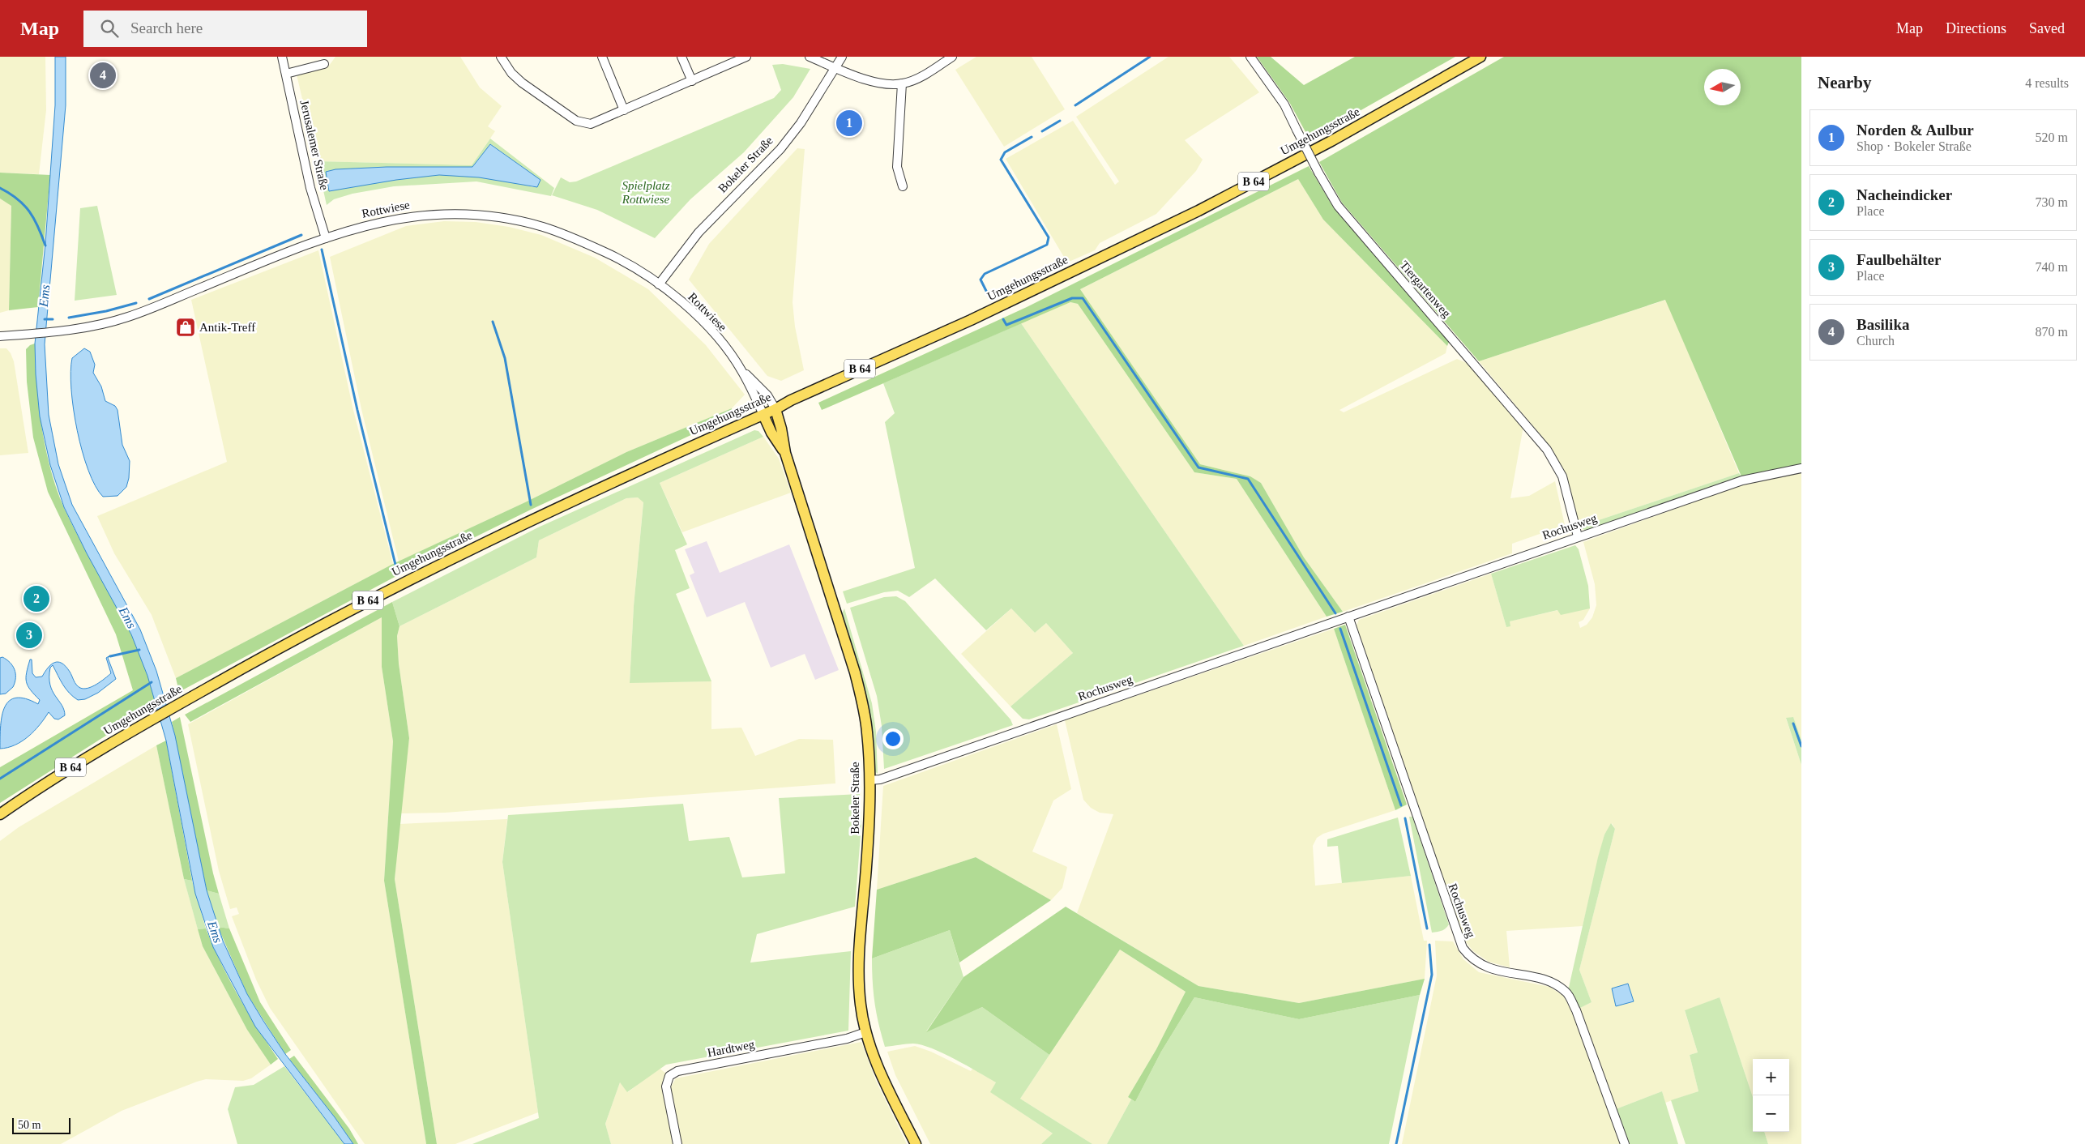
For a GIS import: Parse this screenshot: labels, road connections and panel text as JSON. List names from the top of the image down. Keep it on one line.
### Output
{"streets":{"main road":["Umgehungsstraße","Bokeler Straße","B 64"],"street":["Jerusalemer Straße","Rottwiese","Tiergartenweg","Rochusweg","Hardtweg"]},"crossings":[["Umgehungsstraße","Bokeler Straße"],["Umgehungsstraße","Rottwiese"],["Jerusalemer Straße","Rottwiese"],["Bokeler Straße","Rottwiese"],["Bokeler Straße","Rochusweg"],["Bokeler Straße","Hardtweg"],["Tiergartenweg","Rochusweg"]],"water":["Ems"],"parks":["Spielplatz Rottwiese"],"places":{"shop":["Antik-Treff"]},"scale_bar":"50 m","north":"left","page":{"header":"Map","search":"Search here","nav":["Map","Directions","Saved"],"heading":["Nearby","4 results"],"pins":["4","1","2","3"],"list":[{"mark":"1","name":"Norden & Aulbur","note":"Shop · Bokeler Straße","value":"520 m"},{"mark":"2","name":"Nacheindicker","note":"Place","value":"730 m"},{"mark":"3","name":"Faulbehälter","note":"Place","value":"740 m"},{"mark":"4","name":"Basilika","note":"Church","value":"870 m"}],"map_buttons":["+","−"],"scale":"50 m"}}
